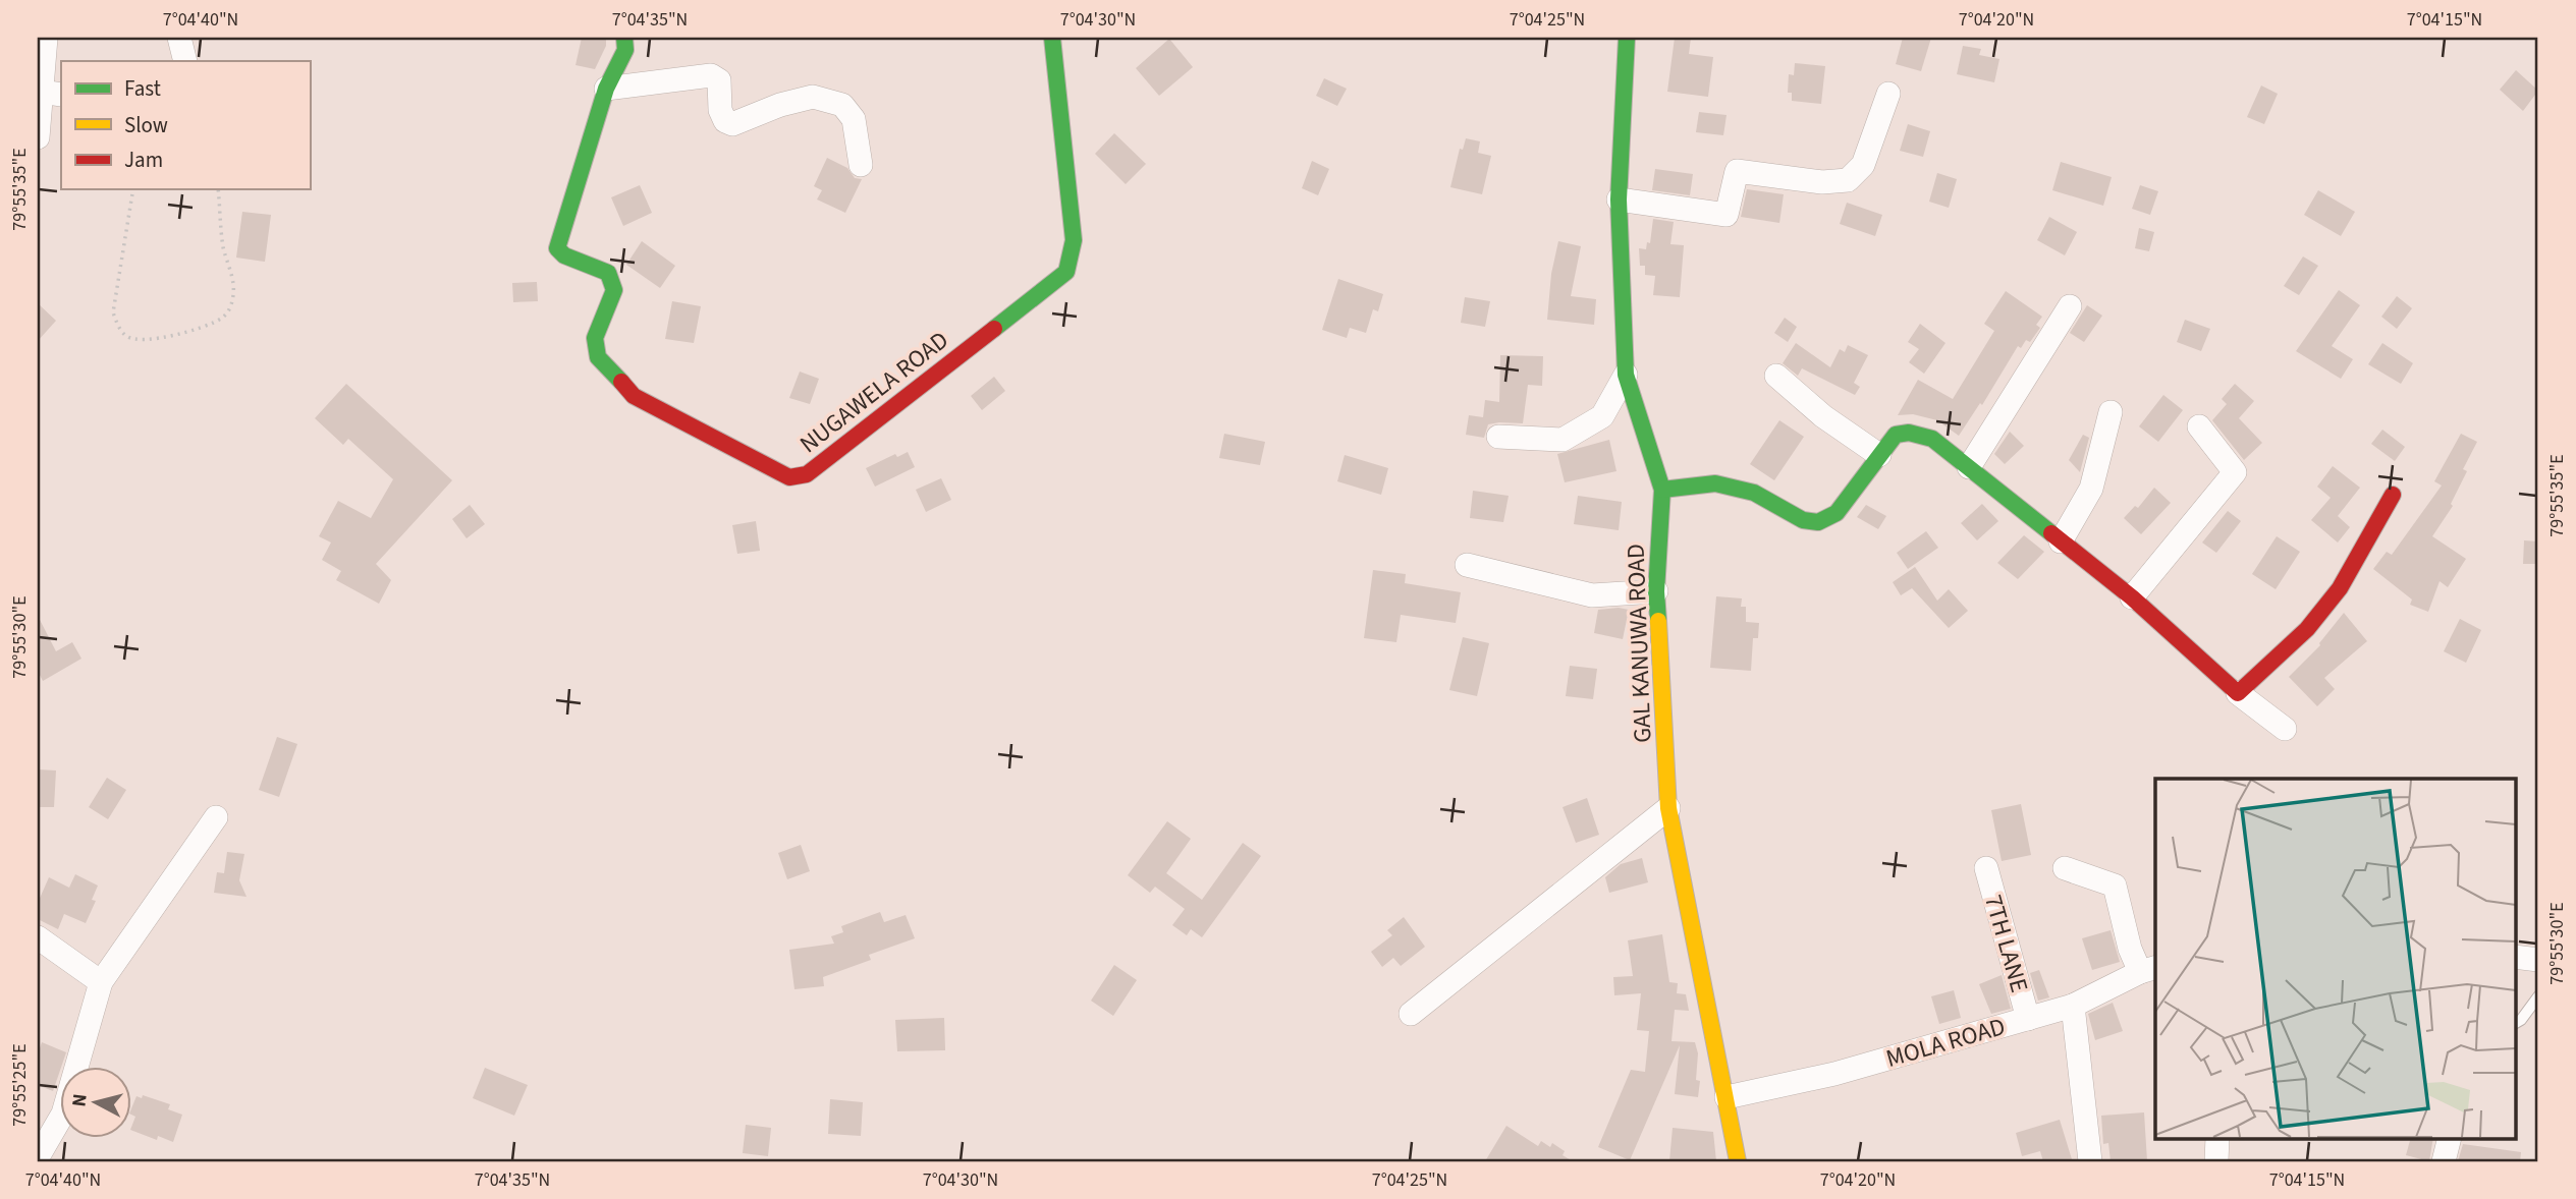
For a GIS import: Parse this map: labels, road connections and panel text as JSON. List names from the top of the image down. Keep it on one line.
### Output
{"streets":{"street":["NUGAWELA ROAD","GAL KANUWA ROAD","7TH LANE","MOLA ROAD"]},"crossings":[["GAL KANUWA ROAD","MOLA ROAD"],["7TH LANE","MOLA ROAD"]],"legend":["Fast","Slow","Jam"],"north":"left","coordinates":["7°04'40\"N","7°04'35\"N","7°04'30\"N","7°04'25\"N","7°04'20\"N","7°04'15\"N","79°55'35\"E","79°55'30\"E","79°55'25\"E"]}
